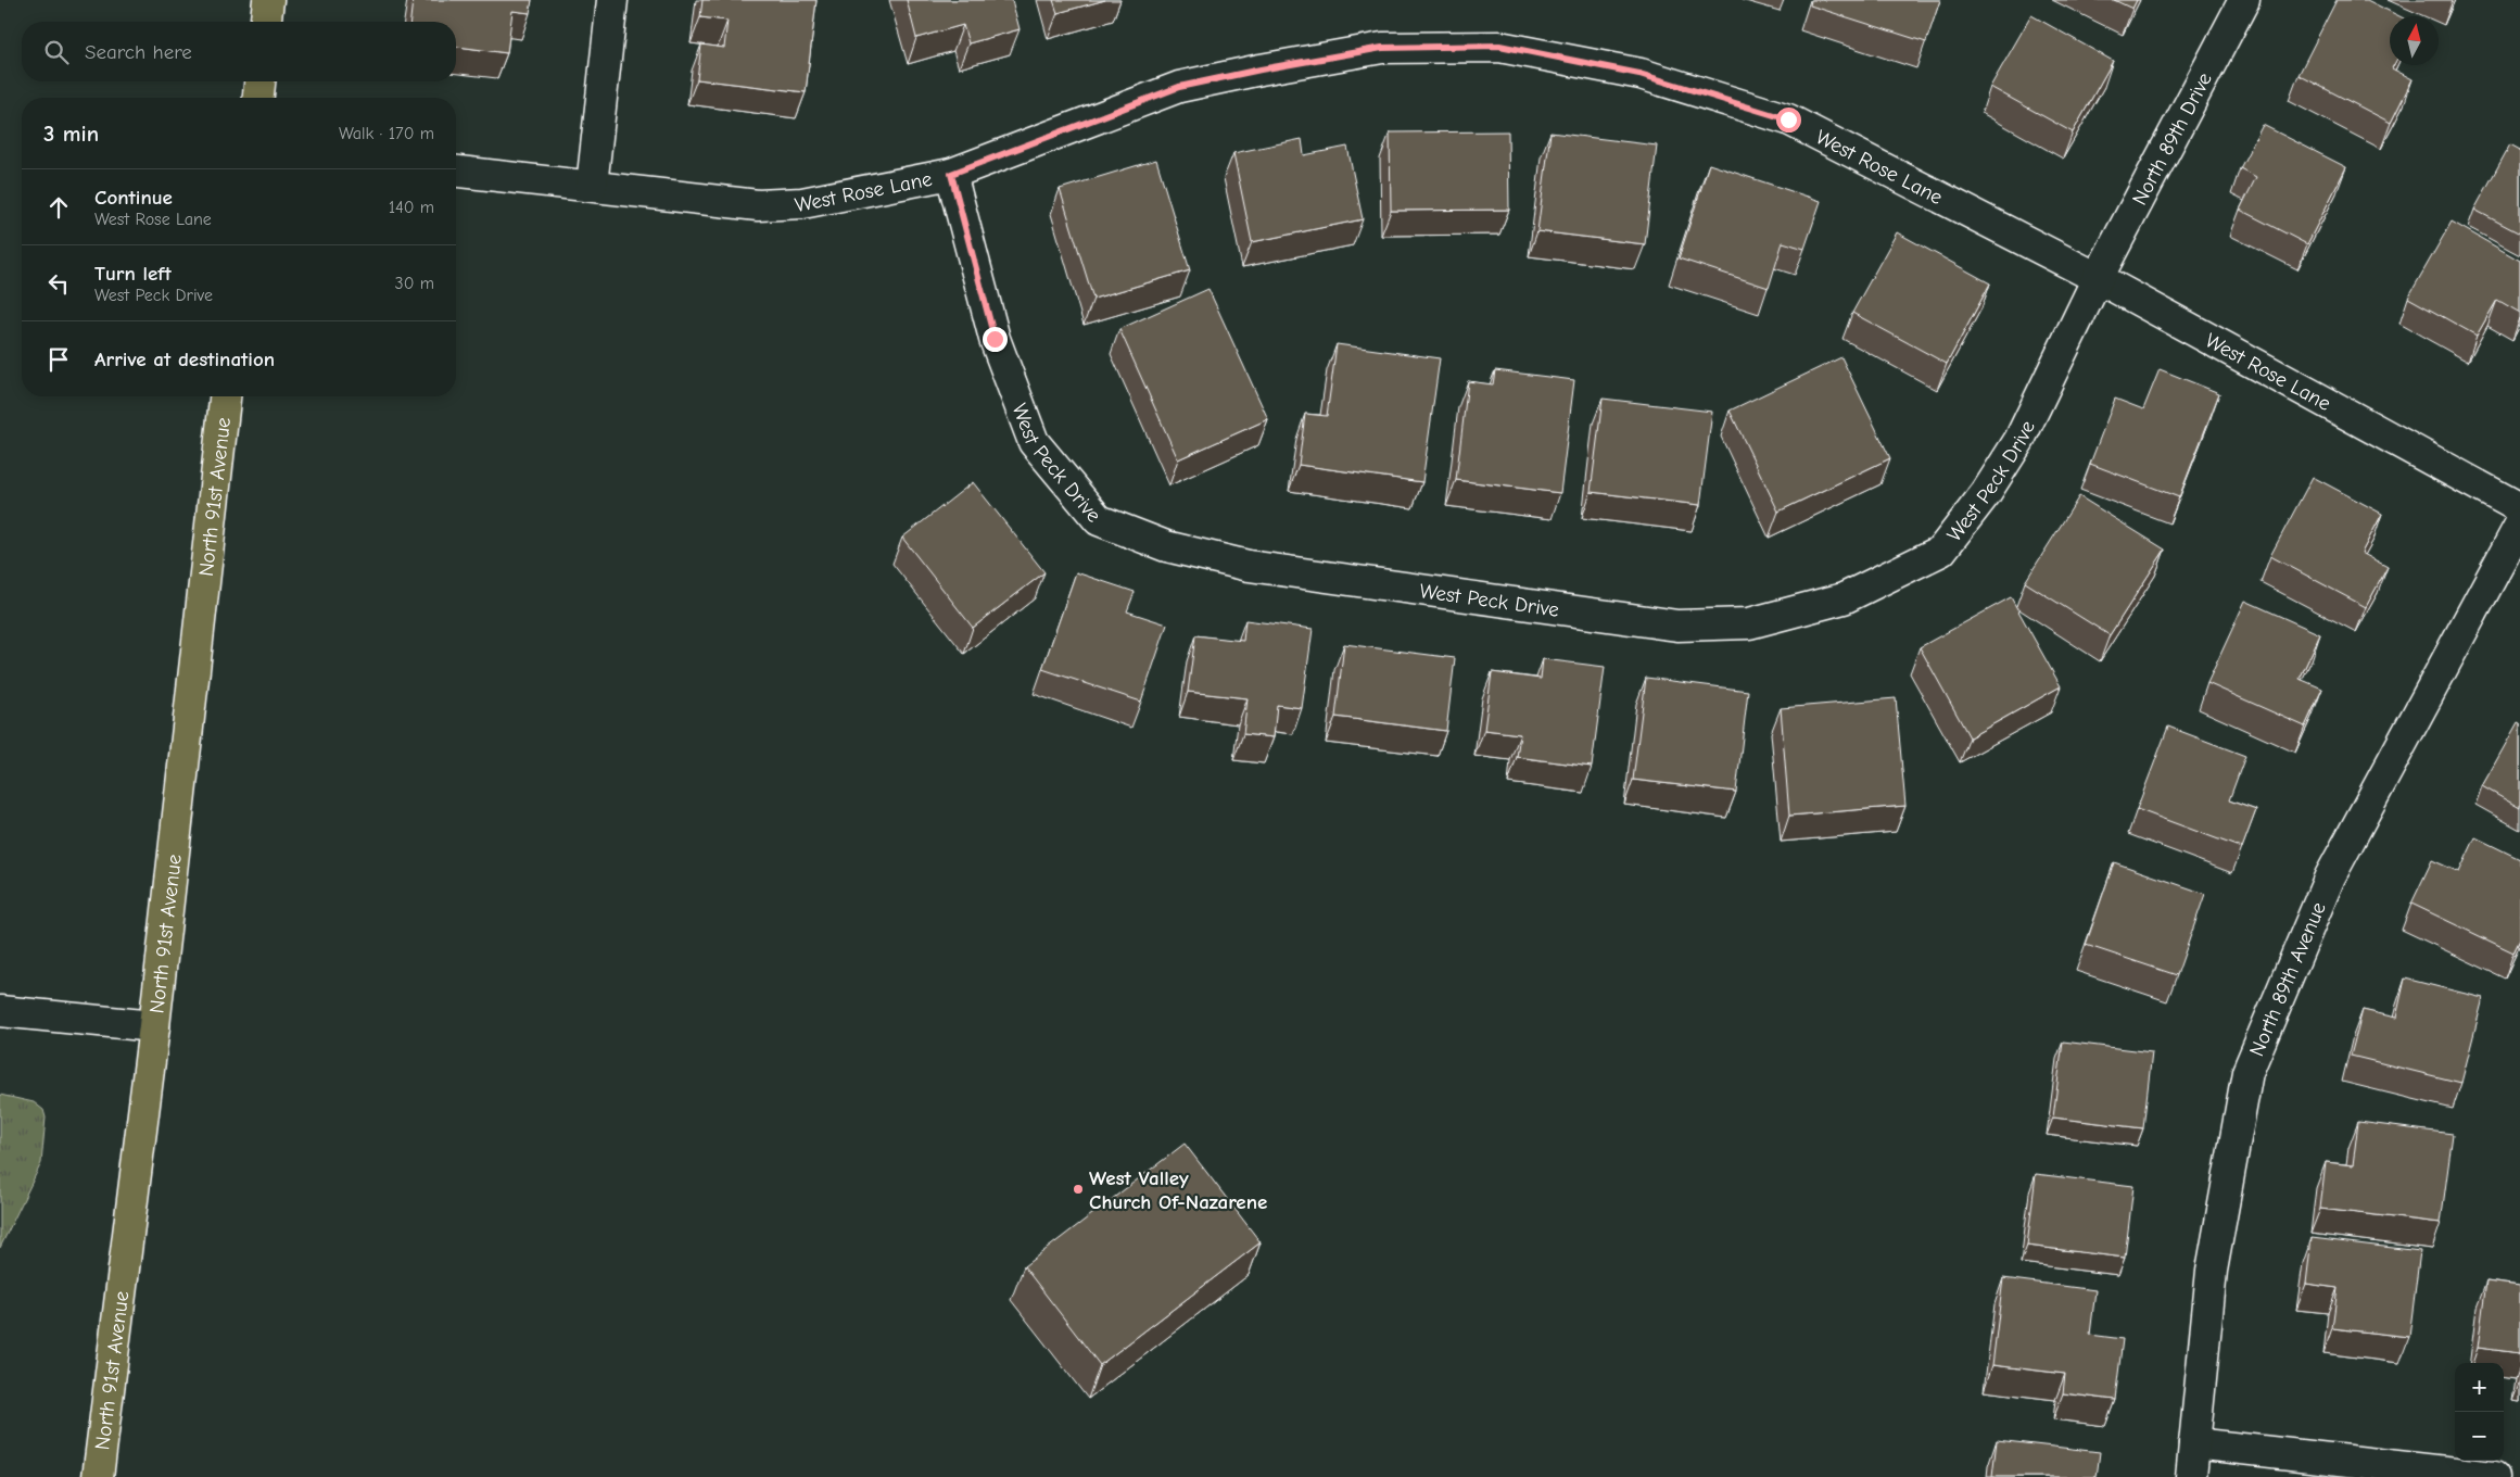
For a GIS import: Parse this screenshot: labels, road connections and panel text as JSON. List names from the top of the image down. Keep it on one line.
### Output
{"streets":{"main road":["North 91st Avenue"],"street":["North 89th Drive","West Rose Lane","West Peck Drive","North 89th Avenue"]},"crossings":[["North 89th Drive","West Rose Lane"],["North 89th Drive","West Peck Drive"],["West Rose Lane","West Peck Drive"]],"places":["West Valley Church Of-Nazarene"],"north":"top","page":{"search":"Search here","heading":["3 min","Walk · 170 m"],"list":[["Continue","West Rose Lane","140 m"],["Turn left","West Peck Drive","30 m"],"Arrive at destination"],"map_buttons":["+","−"]}}
